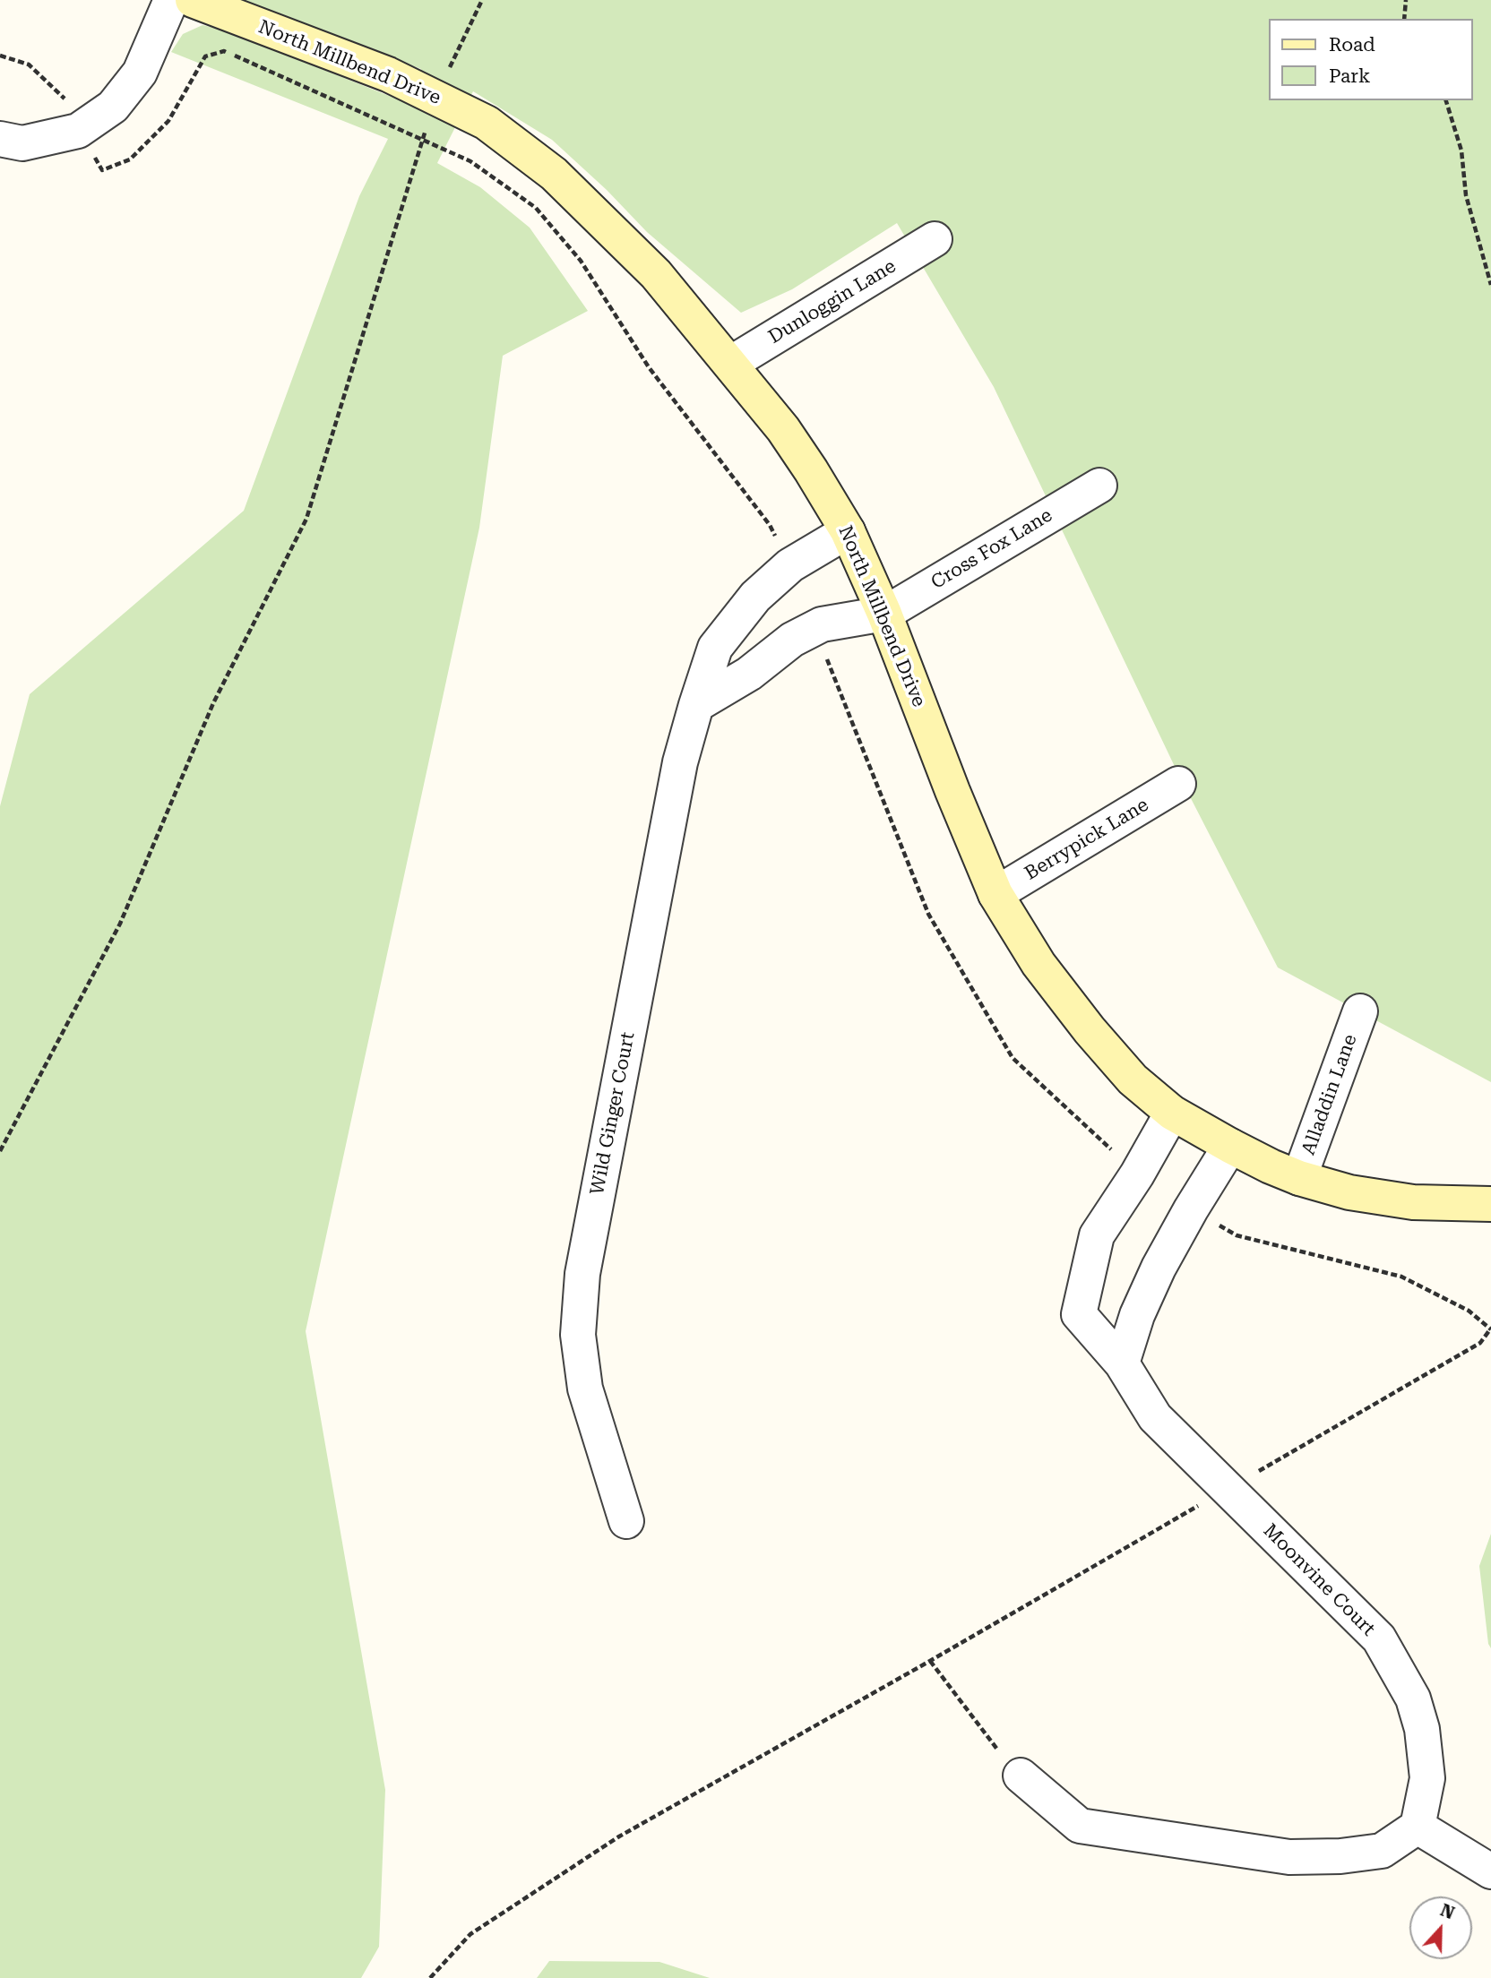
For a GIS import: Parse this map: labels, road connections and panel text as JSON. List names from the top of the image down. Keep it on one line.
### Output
{"streets":{"street":["North Millbend Drive","Dunloggin Lane","Cross Fox Lane","Berrypick Lane","Alladdin Lane","Wild Ginger Court","Moonvine Court"]},"crossings":[["North Millbend Drive","Dunloggin Lane"],["North Millbend Drive","Cross Fox Lane"],["North Millbend Drive","Berrypick Lane"],["North Millbend Drive","Alladdin Lane"],["North Millbend Drive","Wild Ginger Court"],["North Millbend Drive","Moonvine Court"]],"legend":["Road","Park"],"north":"top"}
